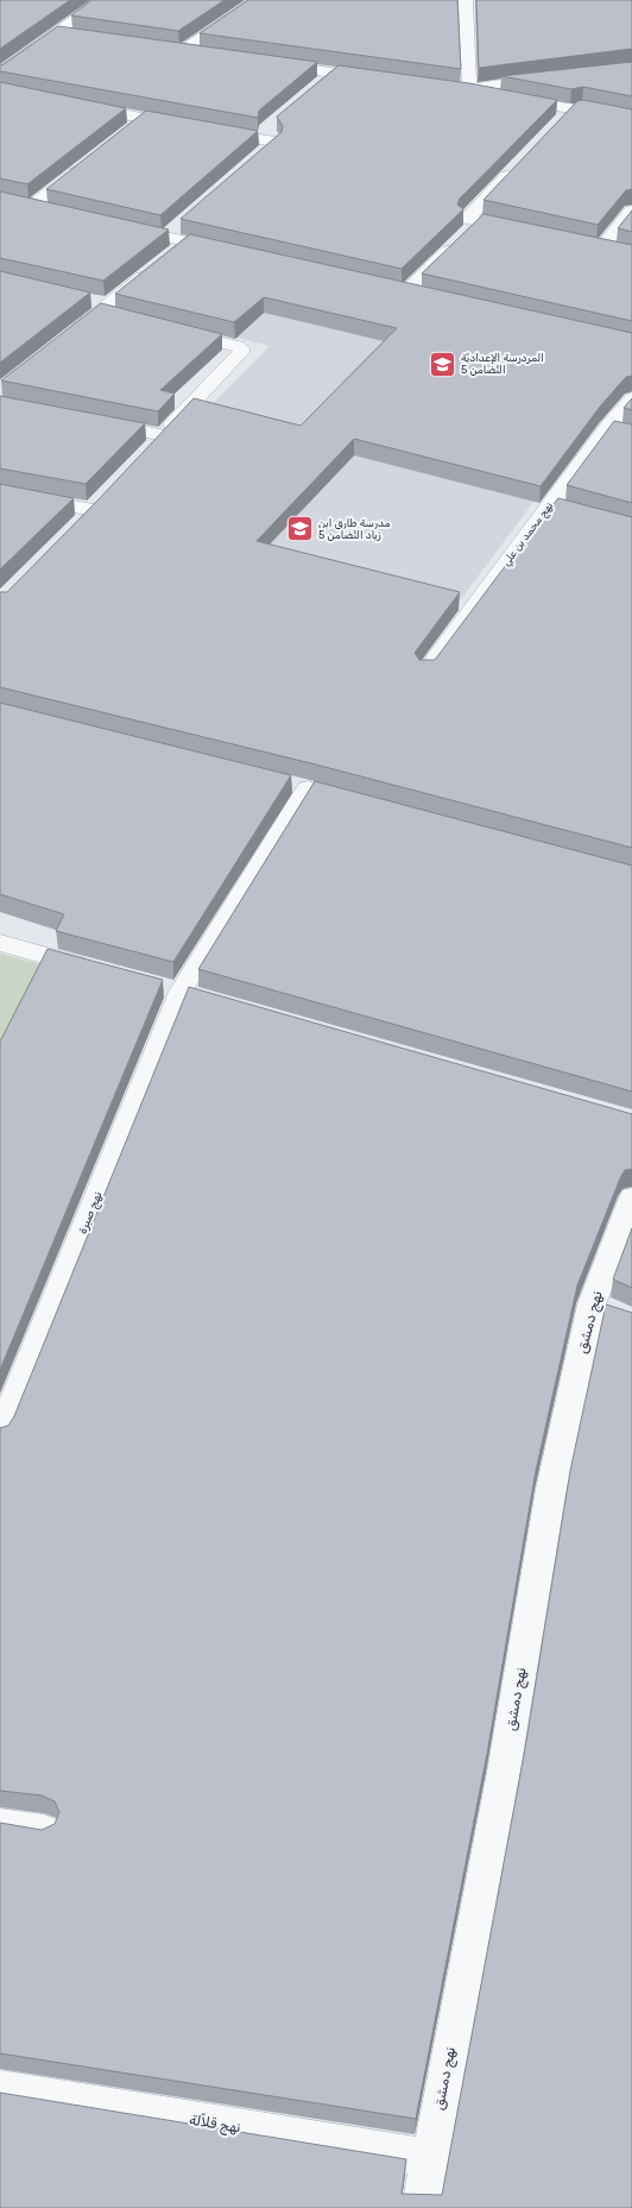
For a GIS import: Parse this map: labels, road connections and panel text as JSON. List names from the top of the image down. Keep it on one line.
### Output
{"streets":{"street":["نهج محمد بن علي","نهج صبرة","نهج دمشق","نهج قلاّلة"]},"crossings":[["نهج دمشق","نهج قلاّلة"]],"places":{"school or university":["المردرسة الإعداديّة التّضامن 5","مدرسة طارق ابن زياد التّضامن 5"]}}
